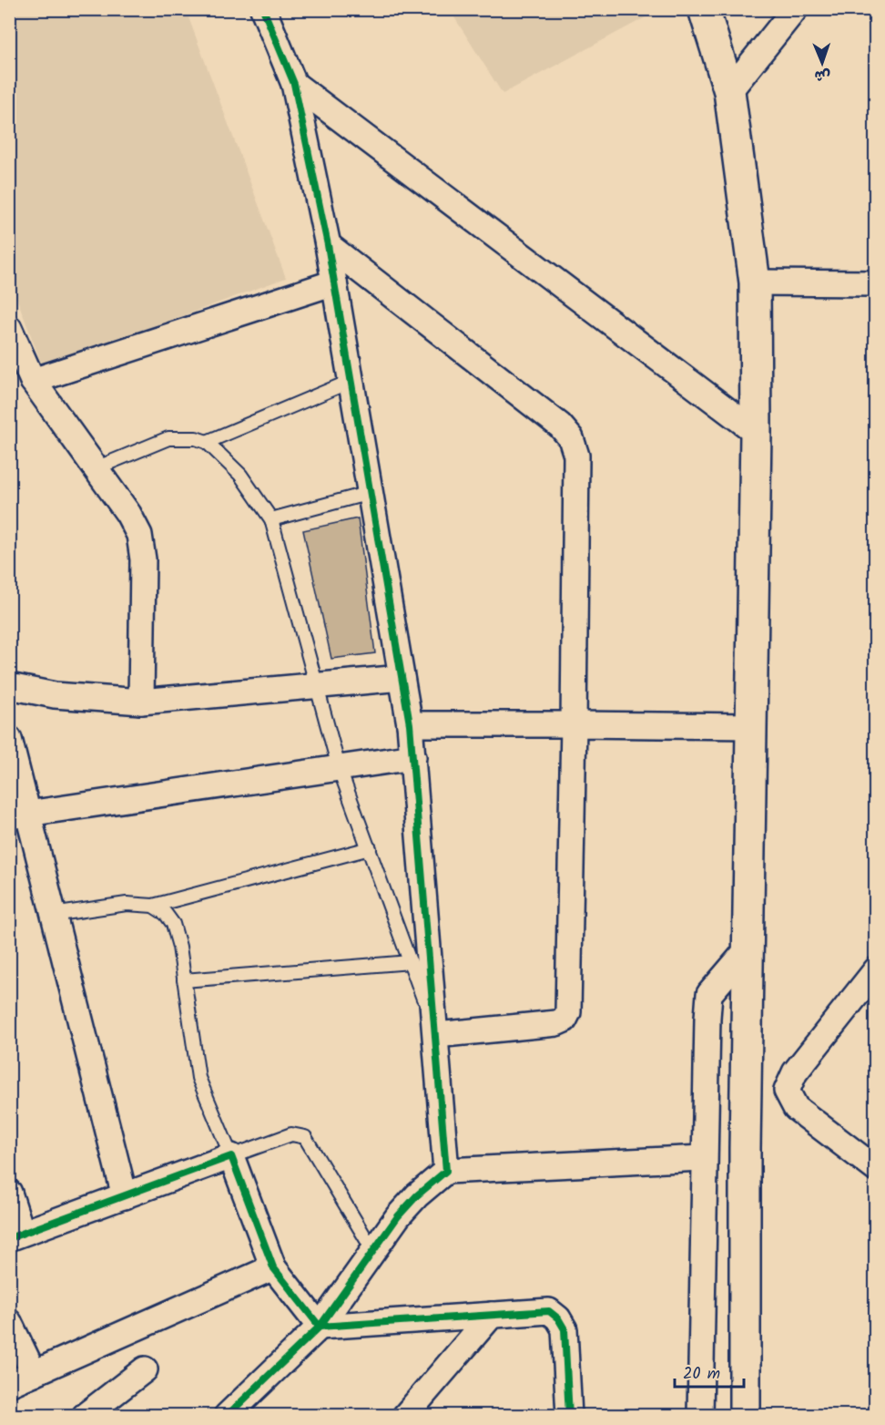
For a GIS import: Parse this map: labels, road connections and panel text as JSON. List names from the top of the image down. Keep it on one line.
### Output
{"scale_bar":"20 m","north":"bottom"}
